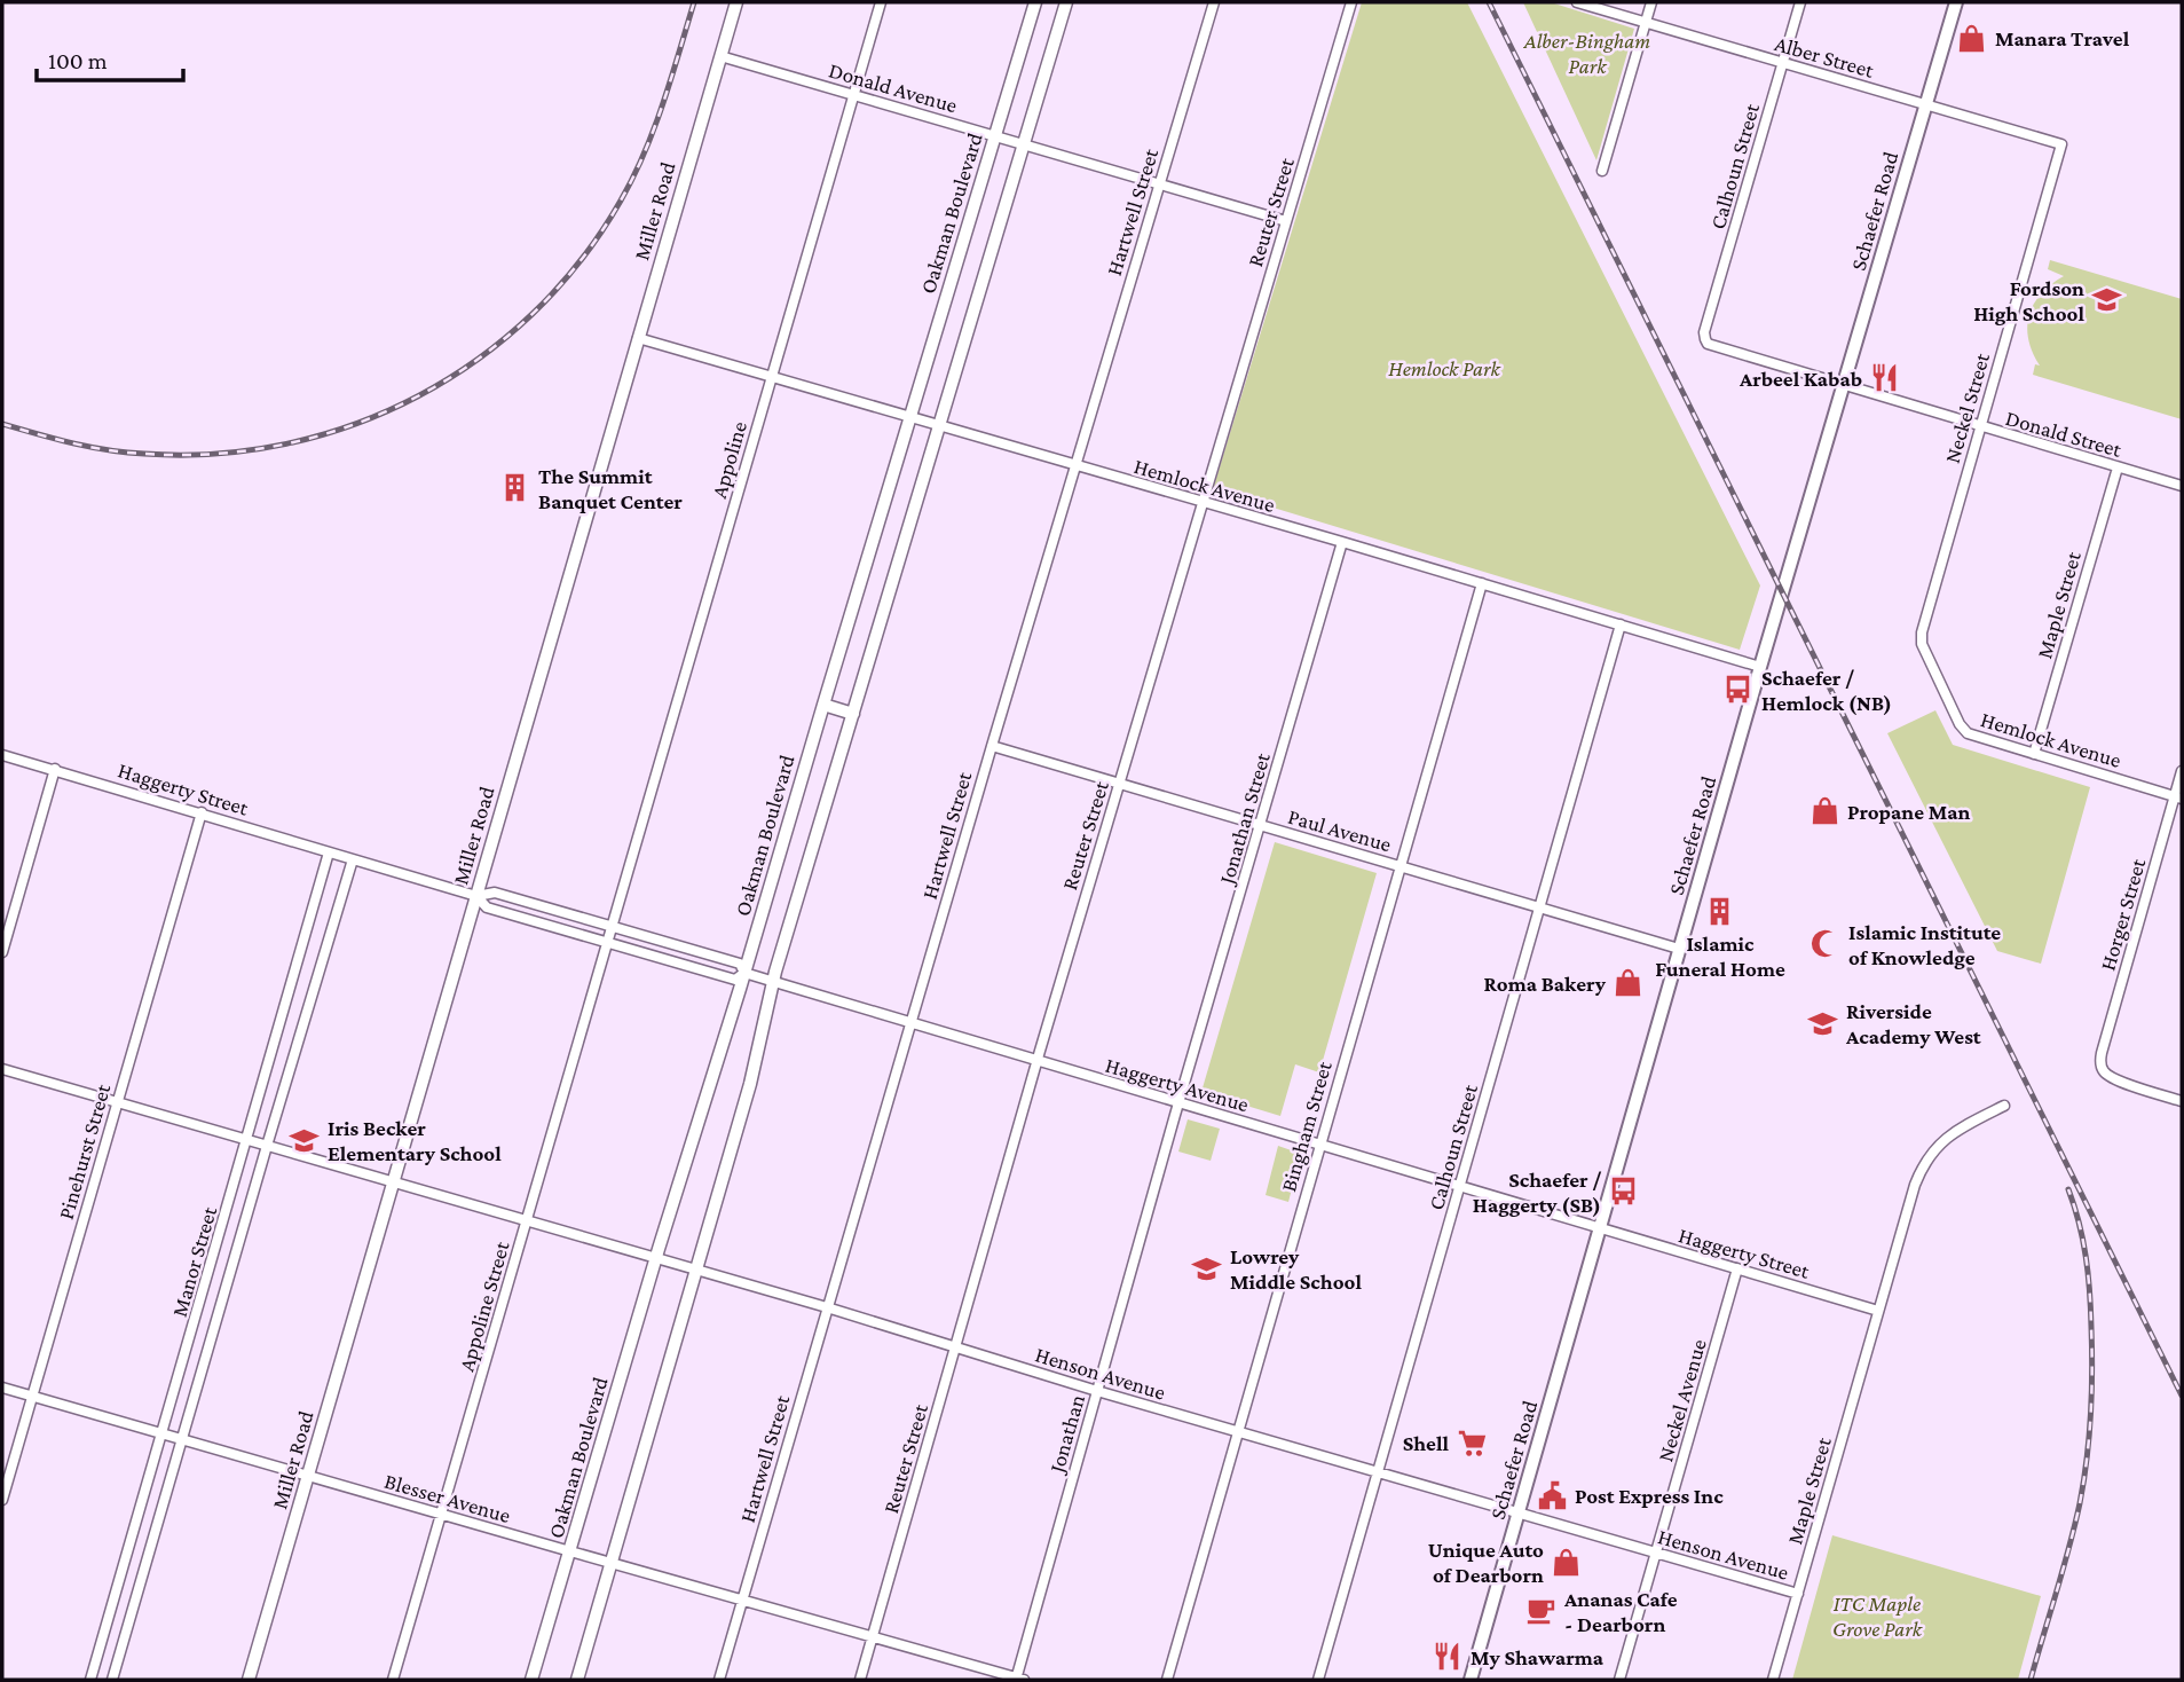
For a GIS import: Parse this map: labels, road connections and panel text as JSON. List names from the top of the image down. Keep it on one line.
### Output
{"streets":{"main road":["Schaefer Road"],"street":["Alber Street","Donald Avenue","Calhoun Street","Miller Road","Hartwell Street","Reuter Street","Oakman Boulevard","Neckel Street","Donald Street","Appoline","Hemlock Avenue","Maple Street","Haggerty Street","Jonathan Street","Paul Avenue","Horger Street","Haggerty Avenue","Bingham Street","Pinehurst Street","Manor Street","Appoline Street","Henson Avenue","Neckel Avenue","Jonathan","Blesser Avenue"]},"crossings":[["Alber Street","Calhoun Street"],["Alber Street","Schaefer Road"],["Alber Street","Neckel Street"],["Donald Avenue","Miller Road"],["Donald Avenue","Hartwell Street"],["Donald Avenue","Reuter Street"],["Donald Avenue","Oakman Boulevard"],["Donald Avenue","Appoline"],["Calhoun Street","Schaefer Road"],["Calhoun Street","Donald Street"],["Calhoun Street","Hemlock Avenue"],["Calhoun Street","Paul Avenue"],["Calhoun Street","Haggerty Avenue"],["Calhoun Street","Henson Avenue"],["Miller Road","Hemlock Avenue"],["Miller Road","Haggerty Avenue"],["Miller Road","Henson Avenue"],["Miller Road","Blesser Avenue"],["Schaefer Road","Donald Street"],["Schaefer Road","Hemlock Avenue"],["Schaefer Road","Haggerty Street"],["Schaefer Road","Paul Avenue"],["Schaefer Road","Haggerty Avenue"],["Schaefer Road","Henson Avenue"],["Hartwell Street","Hemlock Avenue"],["Hartwell Street","Paul Avenue"],["Hartwell Street","Haggerty Avenue"],["Hartwell Street","Henson Avenue"],["Hartwell Street","Blesser Avenue"],["Reuter Street","Hemlock Avenue"],["Reuter Street","Paul Avenue"],["Reuter Street","Haggerty Avenue"],["Reuter Street","Henson Avenue"],["Reuter Street","Blesser Avenue"],["Oakman Boulevard","Hemlock Avenue"],["Oakman Boulevard","Haggerty Avenue"],["Oakman Boulevard","Henson Avenue"],["Oakman Boulevard","Blesser Avenue"],["Neckel Street","Donald Street"],["Neckel Street","Hemlock Avenue"],["Donald Street","Maple Street"],["Appoline","Hemlock Avenue"],["Appoline","Haggerty Avenue"],["Appoline","Appoline Street"],["Hemlock Avenue","Maple Street"],["Hemlock Avenue","Jonathan Street"],["Hemlock Avenue","Horger Street"],["Hemlock Avenue","Bingham Street"],["Maple Street","Haggerty Street"],["Maple Street","Henson Avenue"],["Haggerty Street","Haggerty Avenue"],["Haggerty Street","Pinehurst Street"],["Haggerty Street","Manor Street"],["Haggerty Street","Neckel Avenue"],["Jonathan Street","Paul Avenue"],["Jonathan Street","Haggerty Avenue"],["Jonathan Street","Jonathan"],["Paul Avenue","Bingham Street"],["Haggerty Avenue","Bingham Street"],["Haggerty Avenue","Manor Street"],["Haggerty Avenue","Appoline Street"],["Haggerty Avenue","Jonathan"],["Bingham Street","Henson Avenue"],["Pinehurst Street","Blesser Avenue"],["Manor Street","Henson Avenue"],["Manor Street","Blesser Avenue"],["Appoline Street","Henson Avenue"],["Appoline Street","Blesser Avenue"],["Henson Avenue","Neckel Avenue"],["Henson Avenue","Jonathan"],["Jonathan","Blesser Avenue"]],"parks":["Alber-Bingham Park","Hemlock Park","ITC Maple Grove Park"],"places":{"shop":["Manara Travel","Propane Man","Roma Bakery","Unique Auto of Dearborn"],"school or university":["Fordson High School","Riverside Academy West","Iris Becker Elementary School","Lowrey Middle School"],"restaurant":["Arbeel Kabab","My Shawarma"],"building":["The Summit Banquet Center","Islamic Funeral Home"],"bus stop":["Schaefer / Hemlock (NB)","Schaefer / Haggerty (SB)"],"mosque":["Islamic Institute of Knowledge"],"supermarket":["Shell"],"public building":["Post Express Inc"],"cafe":["Ananas Cafe - Dearborn"]},"scale_bar":"100 m"}
